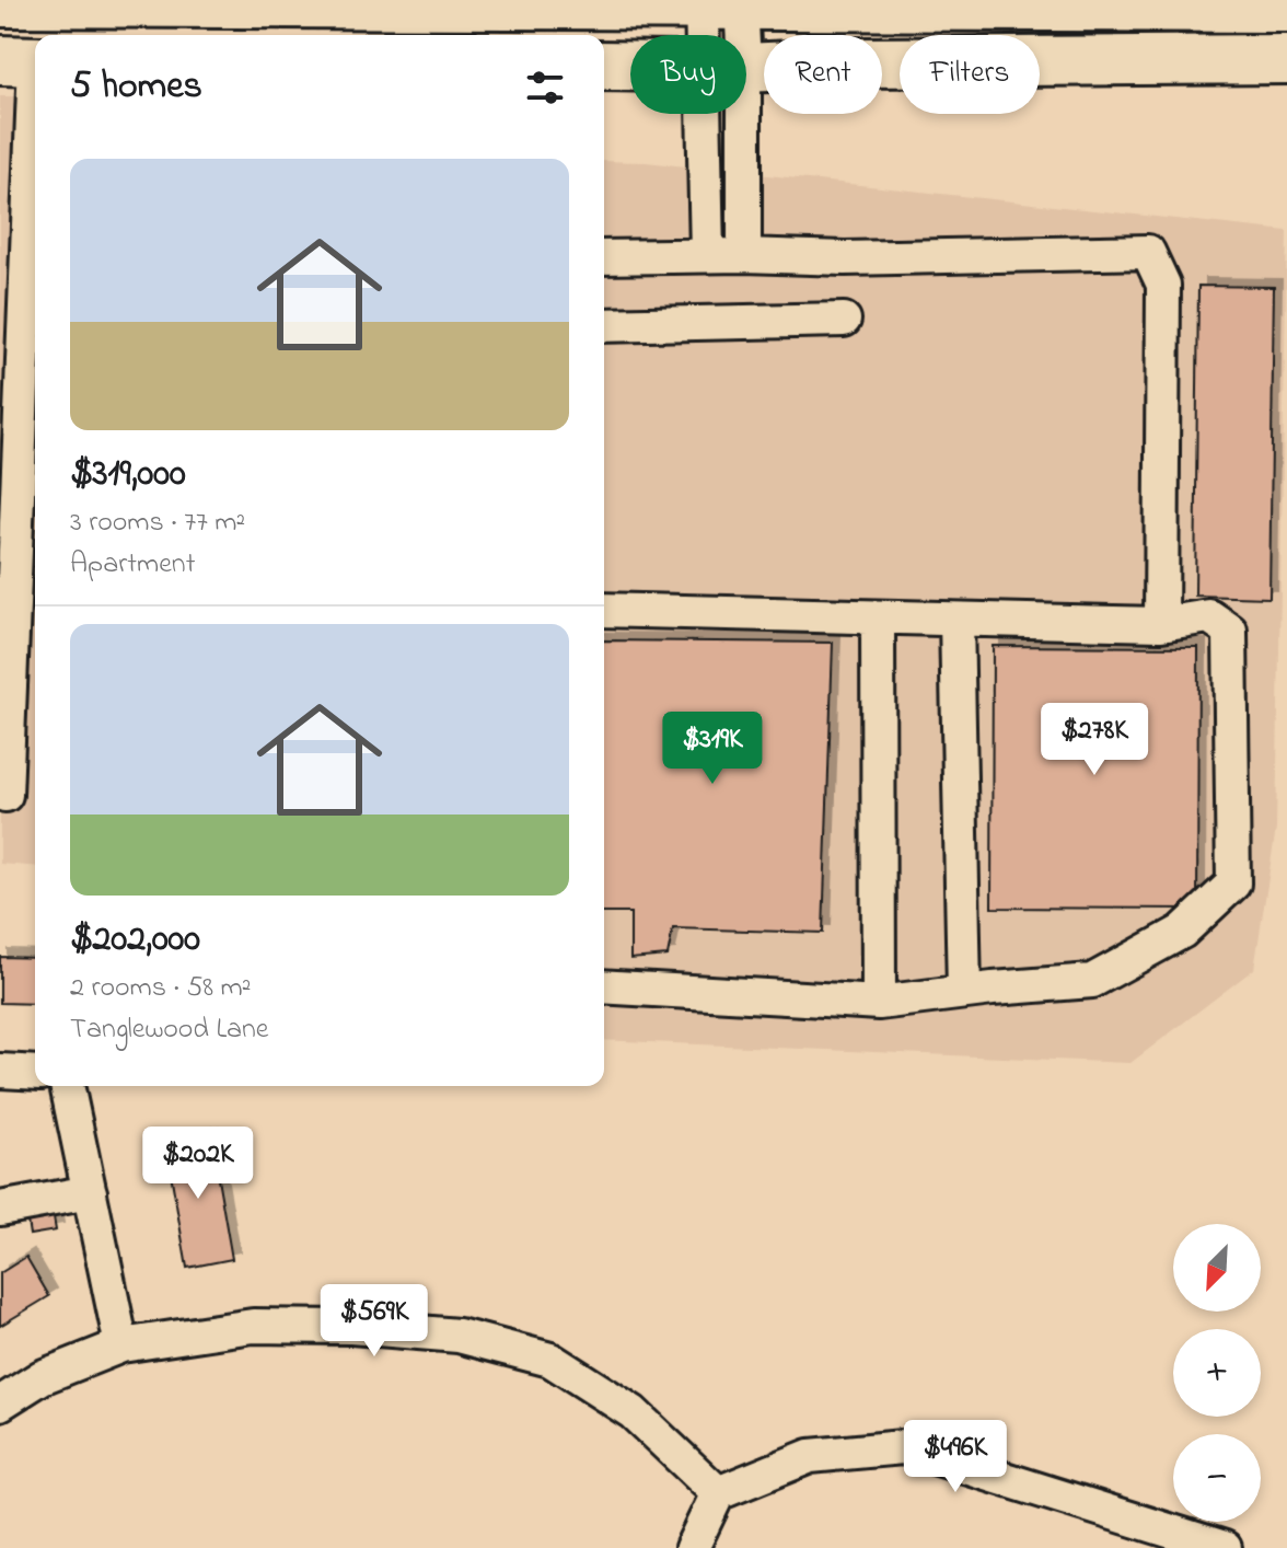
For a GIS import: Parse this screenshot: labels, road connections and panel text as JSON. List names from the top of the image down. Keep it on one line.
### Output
{"north":"bottom left","page":{"chip":["Buy","Rent","Filters"],"heading":"5 homes","list":[{"name":"$319,000","note":"3 rooms · 77 m² · Apartment"},{"name":"$202,000","note":"2 rooms · 58 m² · Tanglewood Lane"}],"price":["$278K","$319K","$202K","$569K","$496K"],"map_buttons":["+","−"]}}
